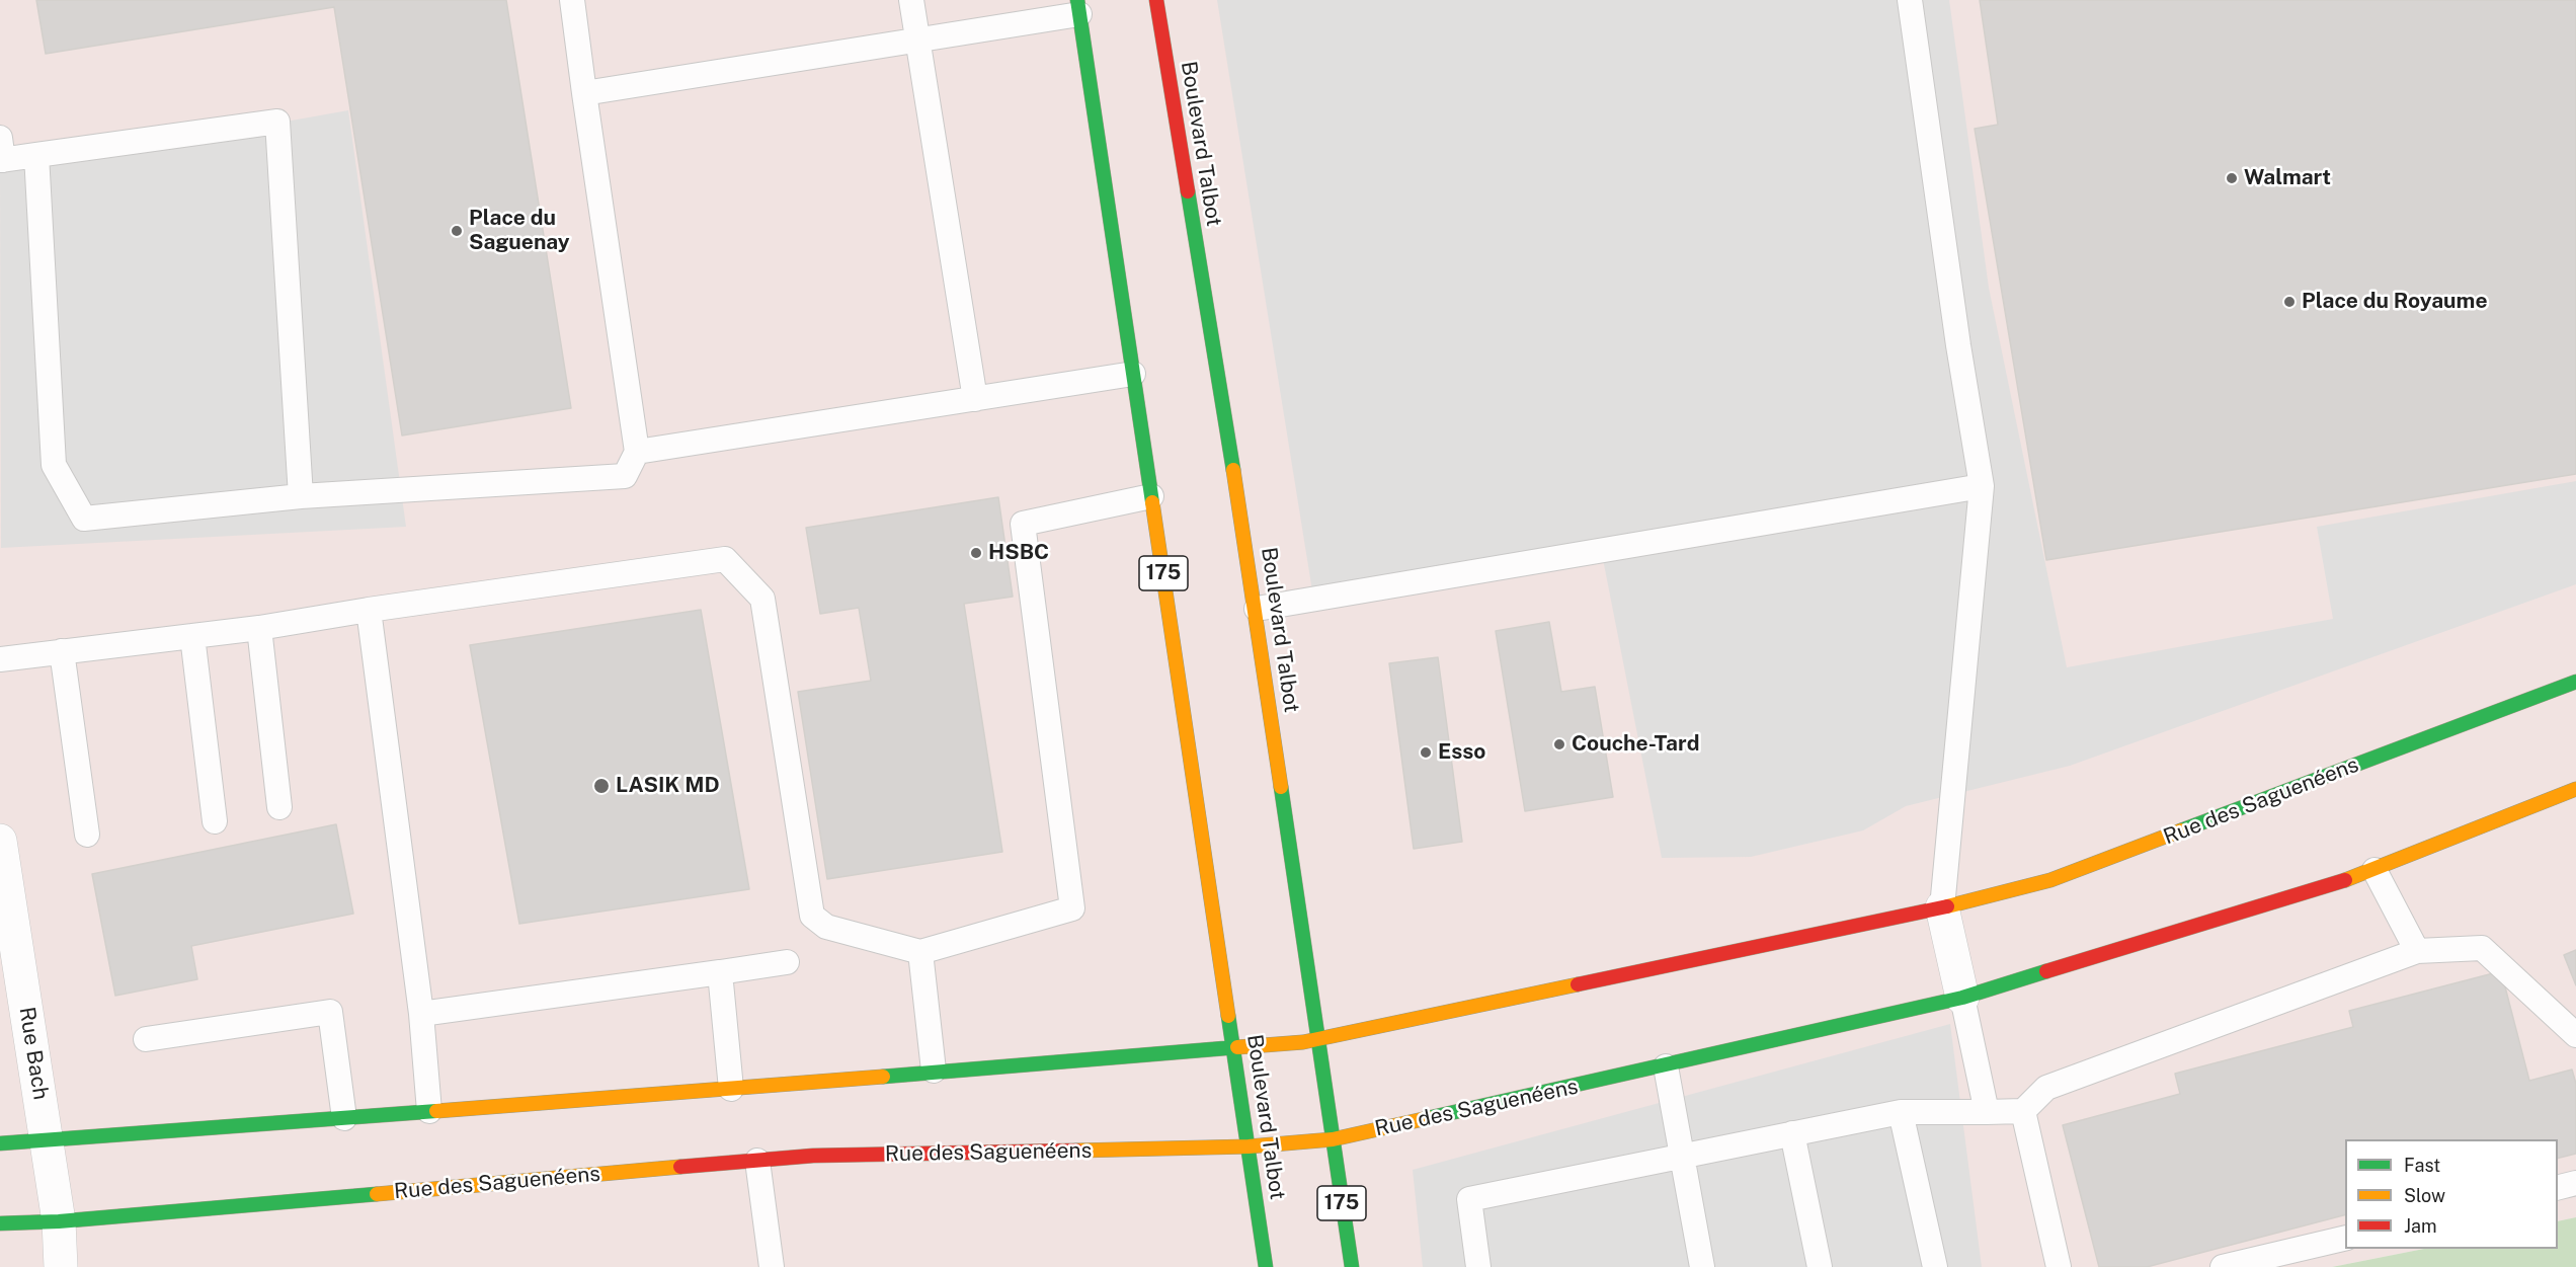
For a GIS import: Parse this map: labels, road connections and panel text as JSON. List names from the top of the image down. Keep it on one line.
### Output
{"streets":{"street":["Boulevard Talbot","175","Rue des Saguenéens","Rue Bach"]},"crossings":[["Boulevard Talbot","Rue des Saguenéens"],["Rue des Saguenéens","Rue Bach"]],"places":["Walmart","Place du Saguenay","Place du Royaume","HSBC","Couche-Tard","Esso","LASIK MD"],"legend":["Fast","Slow","Jam"]}
